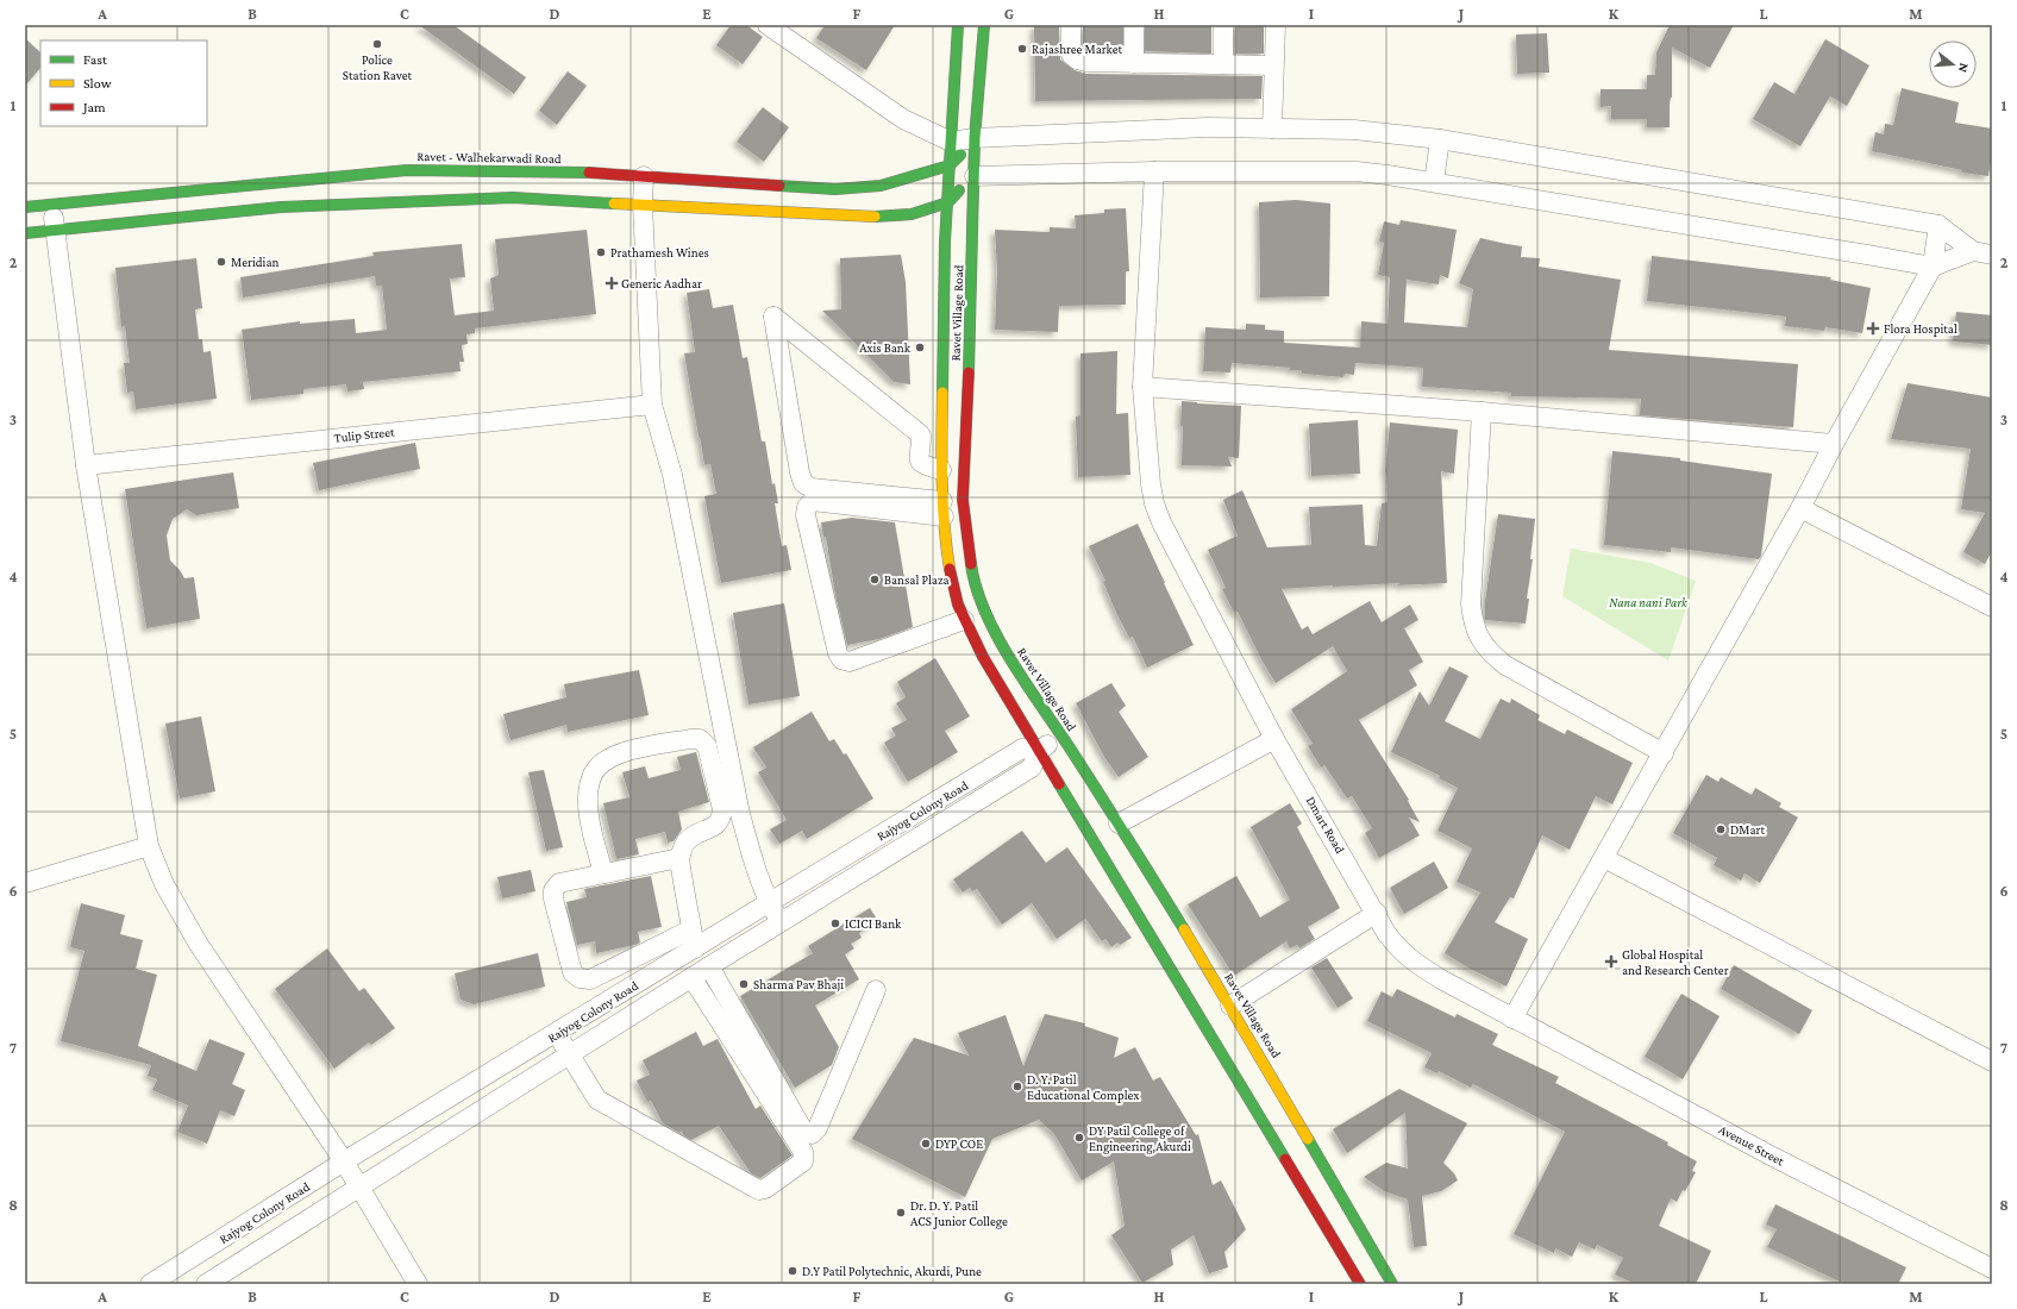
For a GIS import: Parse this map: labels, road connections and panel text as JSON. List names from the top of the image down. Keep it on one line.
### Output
{"streets":{"main road":["Ravet - Walhekarwadi Road","Ravet Village Road"],"street":["Tulip Street","Rajyog Colony Road","Dmart Road","Avenue Street"]},"crossings":[["Ravet - Walhekarwadi Road","Ravet Village Road"],["Ravet Village Road","Rajyog Colony Road"],["Dmart Road","Avenue Street"]],"parks":["Nana nani Park"],"places":{"other":["Police Station Ravet","Rajashree Market","Prathamesh Wines","Meridian","Axis Bank","Bansal Plaza","DMart","ICICI Bank","Sharma Pav Bhaji","D. Y. Patil Educational Complex","DY Patil College of Engineering,Akurdi","DYP COE","Dr. D. Y. Patil ACS Junior College","D.Y Patil Polytechnic, Akurdi, Pune"],"health":["Generic Aadhar","Flora Hospital","Global Hospital and Research Center"]},"legend":["Fast","Slow","Jam"],"north":"right","grid":{"columns":["A","B","C","D","E","F","G","H","I","J","K","L","M"],"rows":["1","2","3","4","5","6","7","8"]}}
